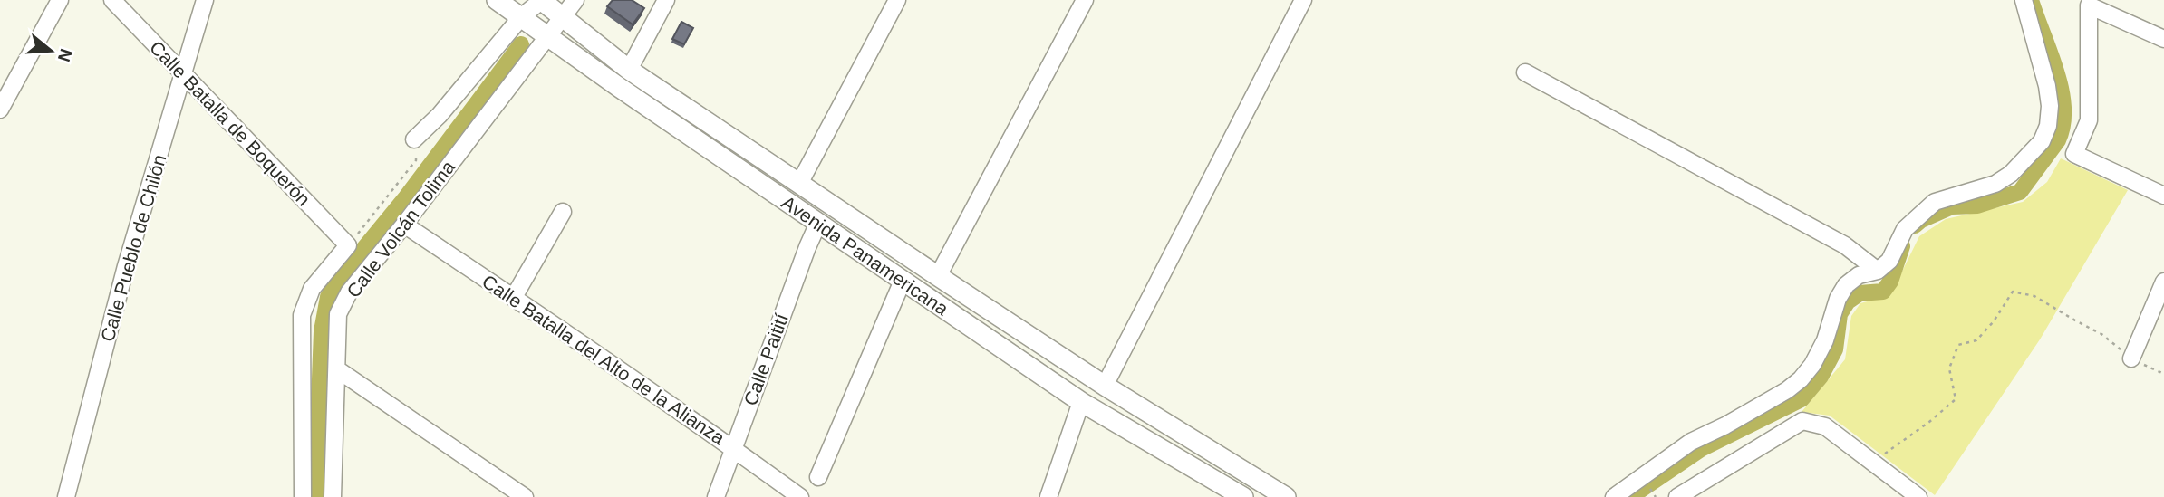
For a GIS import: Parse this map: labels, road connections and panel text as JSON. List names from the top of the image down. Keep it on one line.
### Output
{"streets":{"main road":["Avenida Panamericana"],"street":["Calle Batalla de Boquerón","Calle Volcán Tolima","Calle Pueblo de Chilón","Calle Batalla del Alto de la Alianza","Calle Paitití"]},"crossings":[["Calle Batalla de Boquerón","Calle Volcán Tolima"],["Calle Batalla de Boquerón","Calle Pueblo de Chilón"],["Calle Volcán Tolima","Avenida Panamericana"],["Calle Volcán Tolima","Calle Batalla del Alto de la Alianza"],["Avenida Panamericana","Calle Paitití"],["Calle Batalla del Alto de la Alianza","Calle Paitití"]],"north":"right"}
